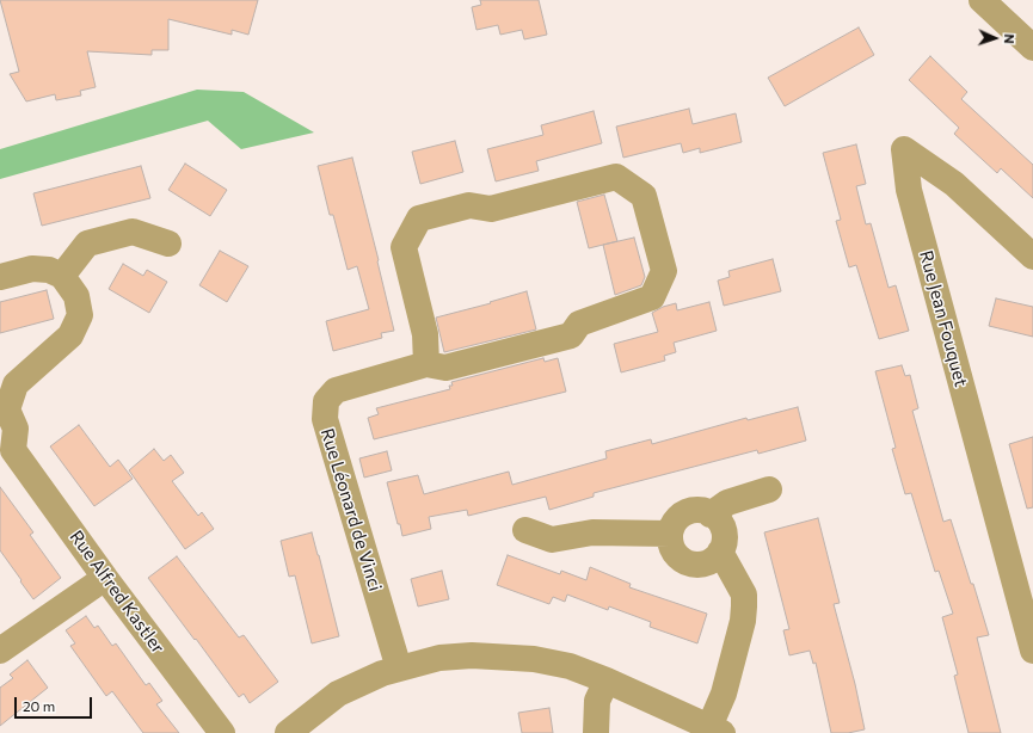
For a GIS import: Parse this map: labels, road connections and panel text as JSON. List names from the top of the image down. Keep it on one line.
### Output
{"streets":{"street":["Rue Jean Fouquet","Rue Léonard de Vinci","Rue Alfred Kastler"]},"scale_bar":"20 m","north":"right"}
